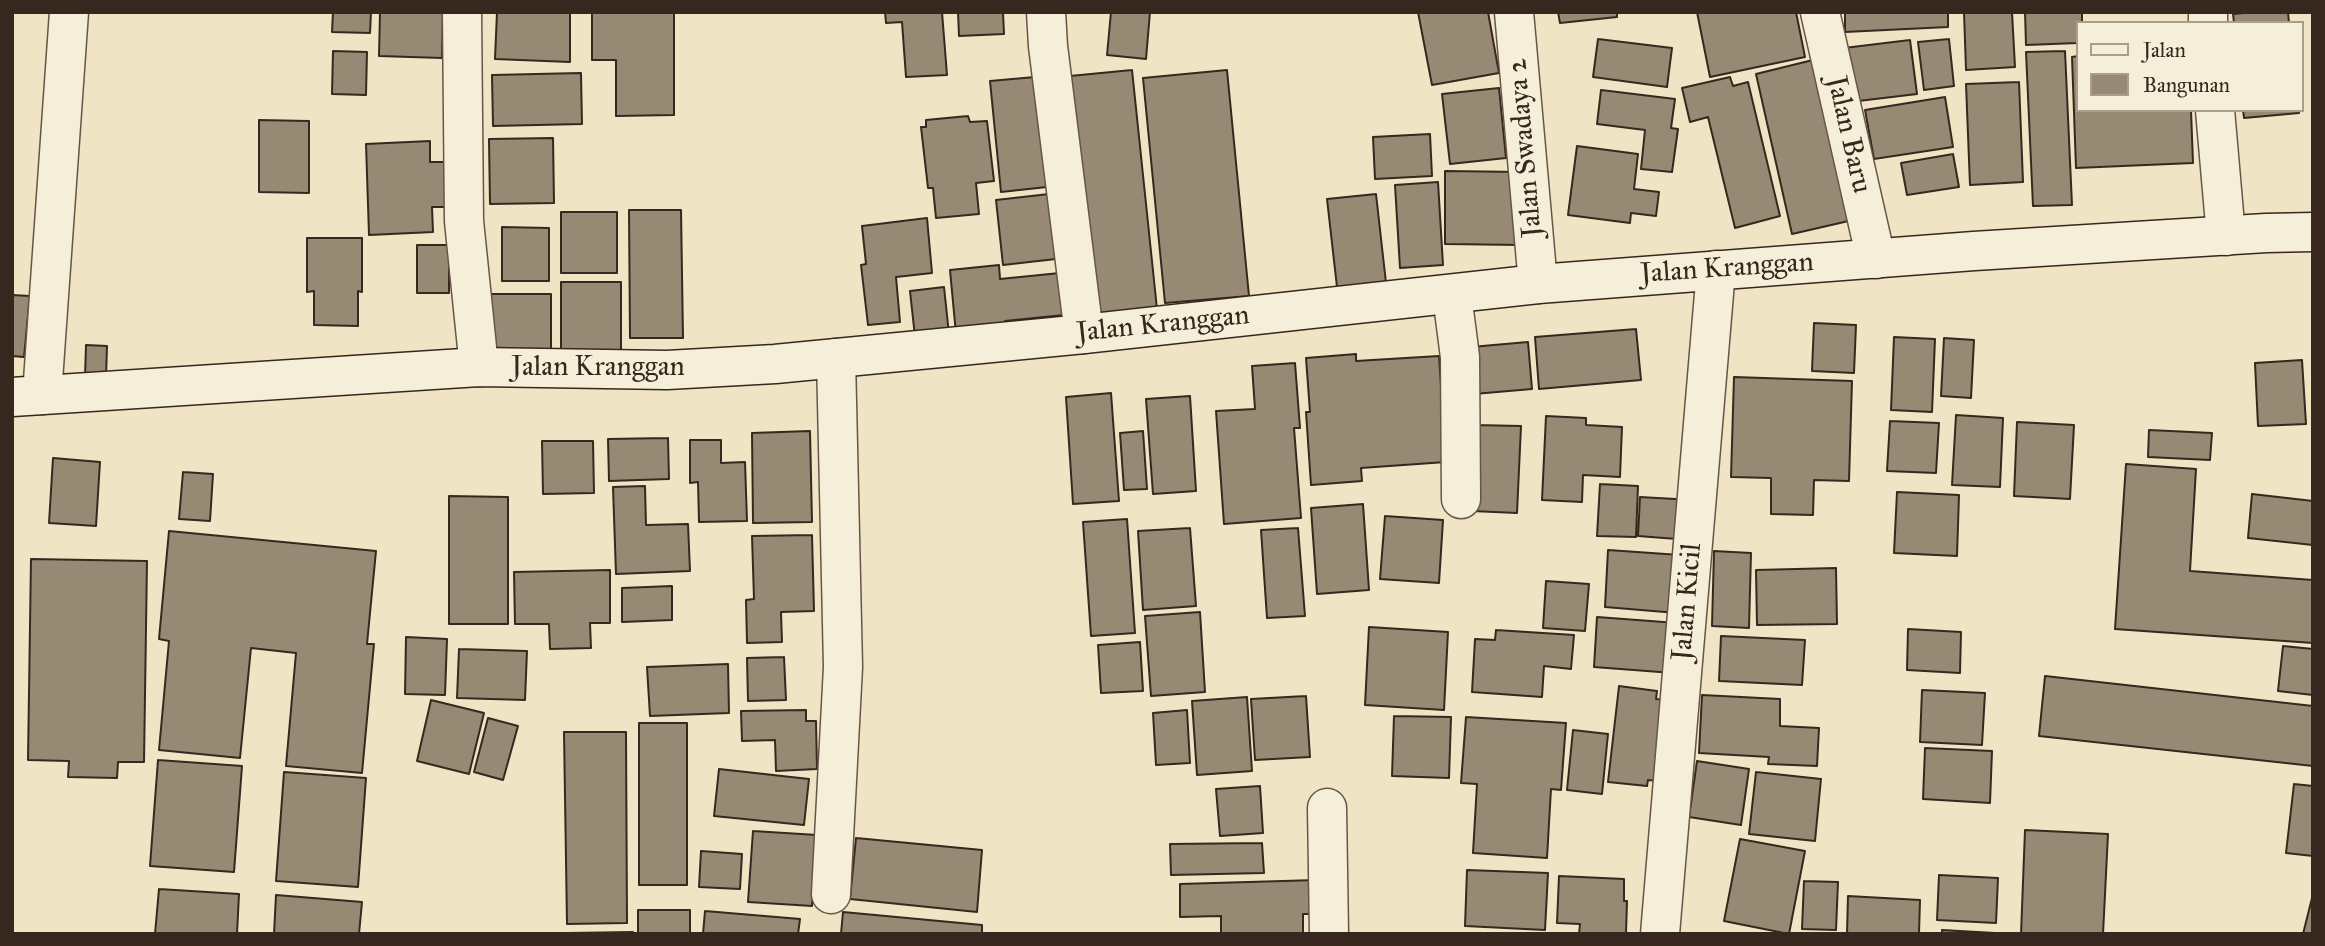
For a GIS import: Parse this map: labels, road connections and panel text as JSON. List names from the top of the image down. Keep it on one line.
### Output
{"streets":{"street":["Jalan Baru","Jalan Swadaya 2","Jalan Kranggan","Jalan Kicil"]},"crossings":[["Jalan Baru","Jalan Kranggan"],["Jalan Swadaya 2","Jalan Kranggan"],["Jalan Kranggan","Jalan Kicil"]],"legend":["Jalan","Bangunan"]}
